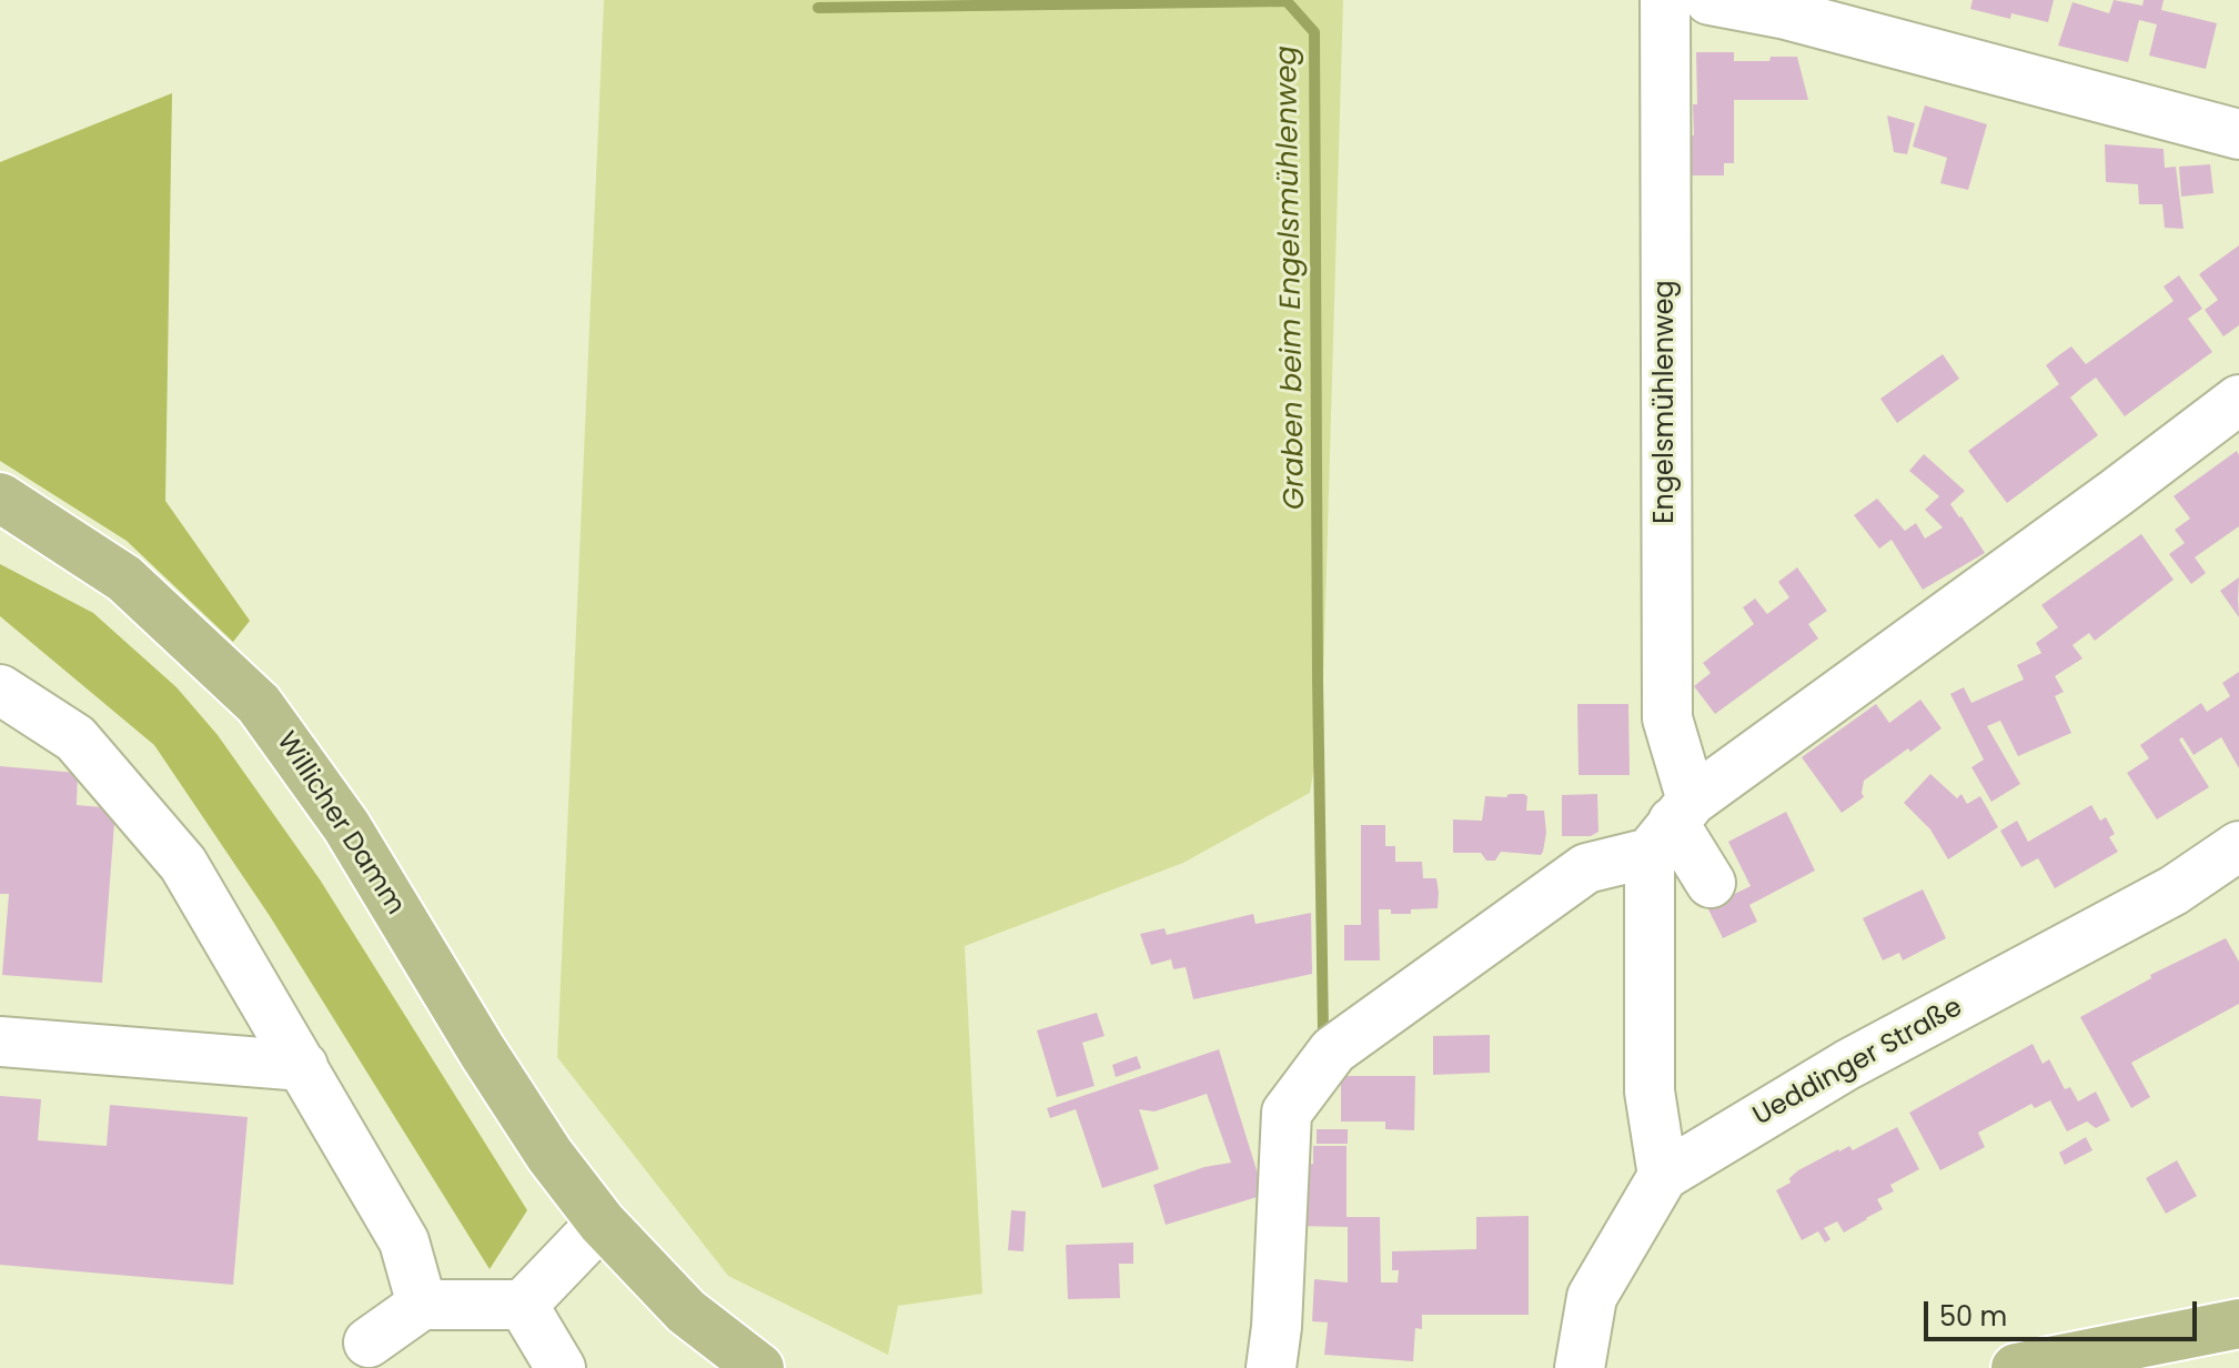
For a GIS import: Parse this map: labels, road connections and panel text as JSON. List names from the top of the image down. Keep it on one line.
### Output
{"streets":{"main road":["Willicher Damm"],"street":["Engelsmühlenweg","Ueddinger Straße"]},"crossings":[["Engelsmühlenweg","Ueddinger Straße"]],"water":["Graben beim Engelsmühlenweg"],"scale_bar":"50 m"}
